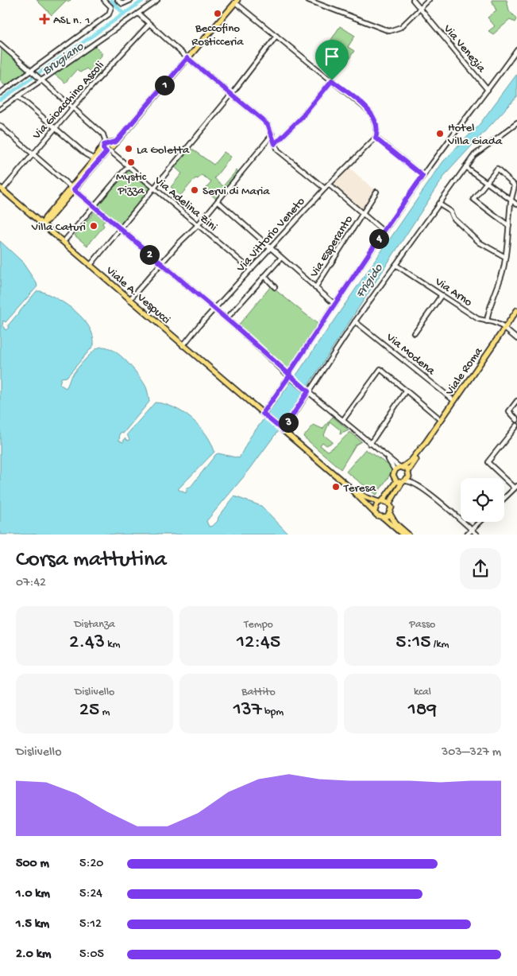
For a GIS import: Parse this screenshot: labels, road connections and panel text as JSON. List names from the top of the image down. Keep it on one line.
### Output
{"streets":{"main road":["Viale A. Vespucci","Viale Roma"],"street":["Via Venezia","Via Gioacchino Ascoli","Via Adelina Zini","Via Vittorio Veneto","Via Esperanto","Via Arno","Via Modena"]},"crossings":[["Via Gioacchino Ascoli","Via Adelina Zini"],["Via Gioacchino Ascoli","Viale A. Vespucci"],["Via Adelina Zini","Via Vittorio Veneto"],["Via Vittorio Veneto","Viale A. Vespucci"],["Via Arno","Viale Roma"],["Via Modena","Viale Roma"]],"water":["Brugiano","Frigido"],"places":{"other":["Beccofino Rosticceria","Hotel Villa Giada","La Goletta","Mystic Pizza","Servi di Maria","Villa Caturi","Teresa"],"health":["ASL n. 1"]},"page":{"pins":["1","4","2","3"],"heading":["Corsa mattutina","07:42"],"stats":[["Distanza","2.43 km"],["Tempo","12:45"],["Passo","5:15 /km"],["Dislivello","25 m"],["Battito","137 bpm"],["kcal","189"]],"chart":["Dislivello","303–327 m"],"list":[{"name":"500 m","note":"5:20"},{"name":"1.0 km","note":"5:24"},{"name":"1.5 km","note":"5:12"},{"name":"2.0 km","note":"5:05"}]}}
